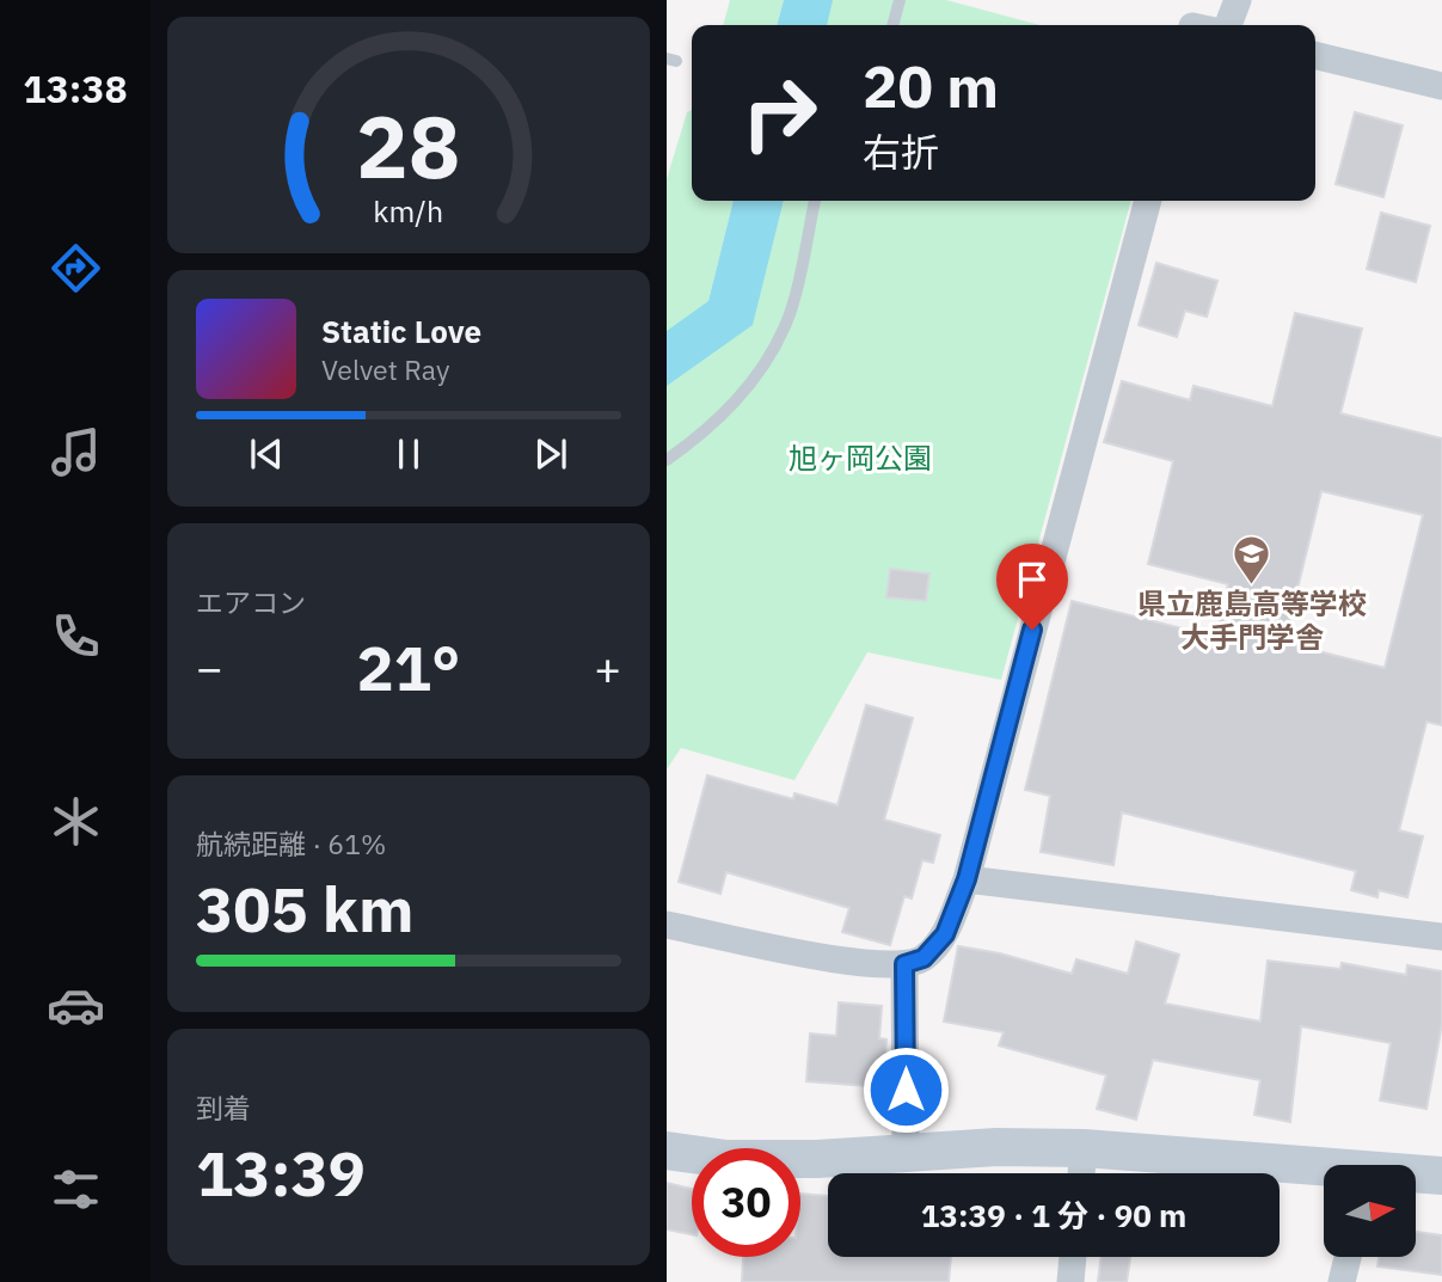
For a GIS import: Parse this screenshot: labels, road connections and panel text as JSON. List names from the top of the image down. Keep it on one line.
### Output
{"parks":["旭ヶ岡公園"],"places":{"school or university":["県立鹿島高等学校 大手門学舎"]},"north":"right","page":{"tabs":"13:38","turn":["20 m","右折"],"song":["Static Love","Velvet Ray"],"tile":["エアコン",["航続距離 · 61%","305 km"],["到着","13:39"]],"heat":["−","21°","+"],"limit":"30","trip":"13:39 · 1 分 · 90 m","gauge":["28","km/h"]}}
